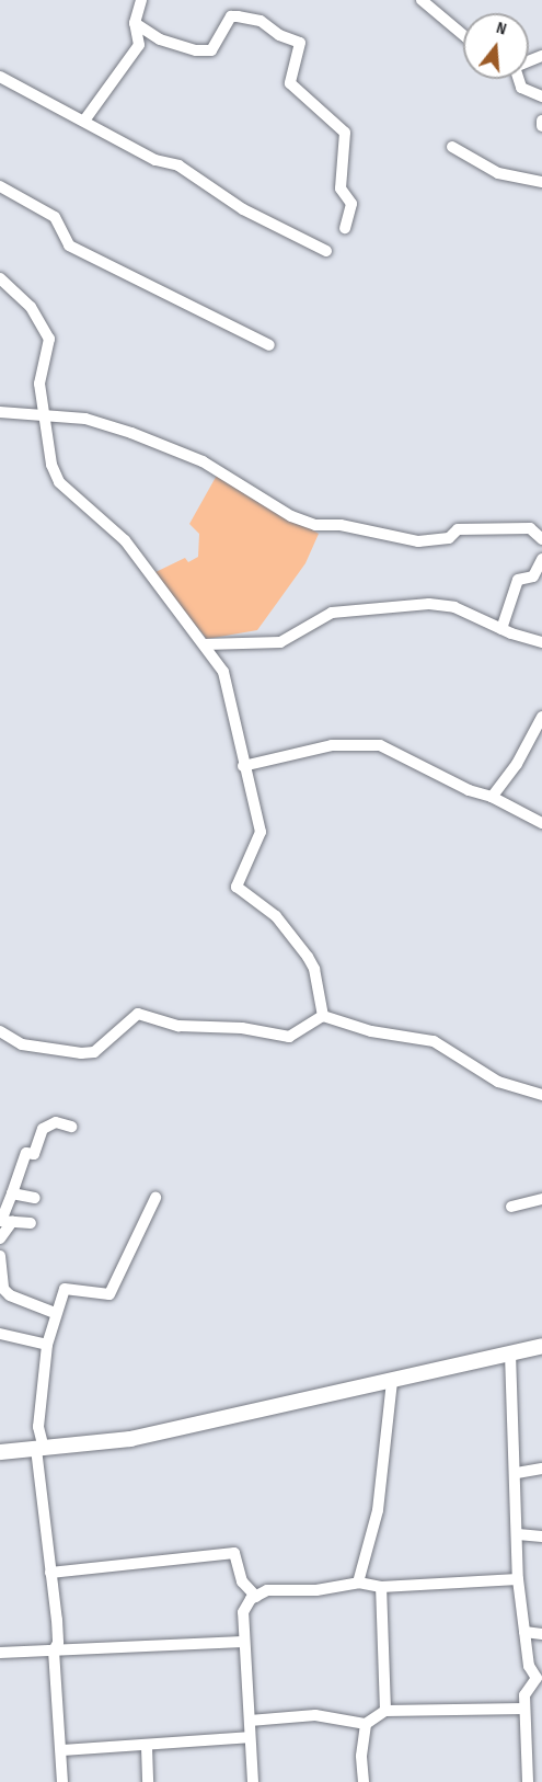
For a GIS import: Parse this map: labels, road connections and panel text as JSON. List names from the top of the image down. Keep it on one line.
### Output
{"north":"top"}
